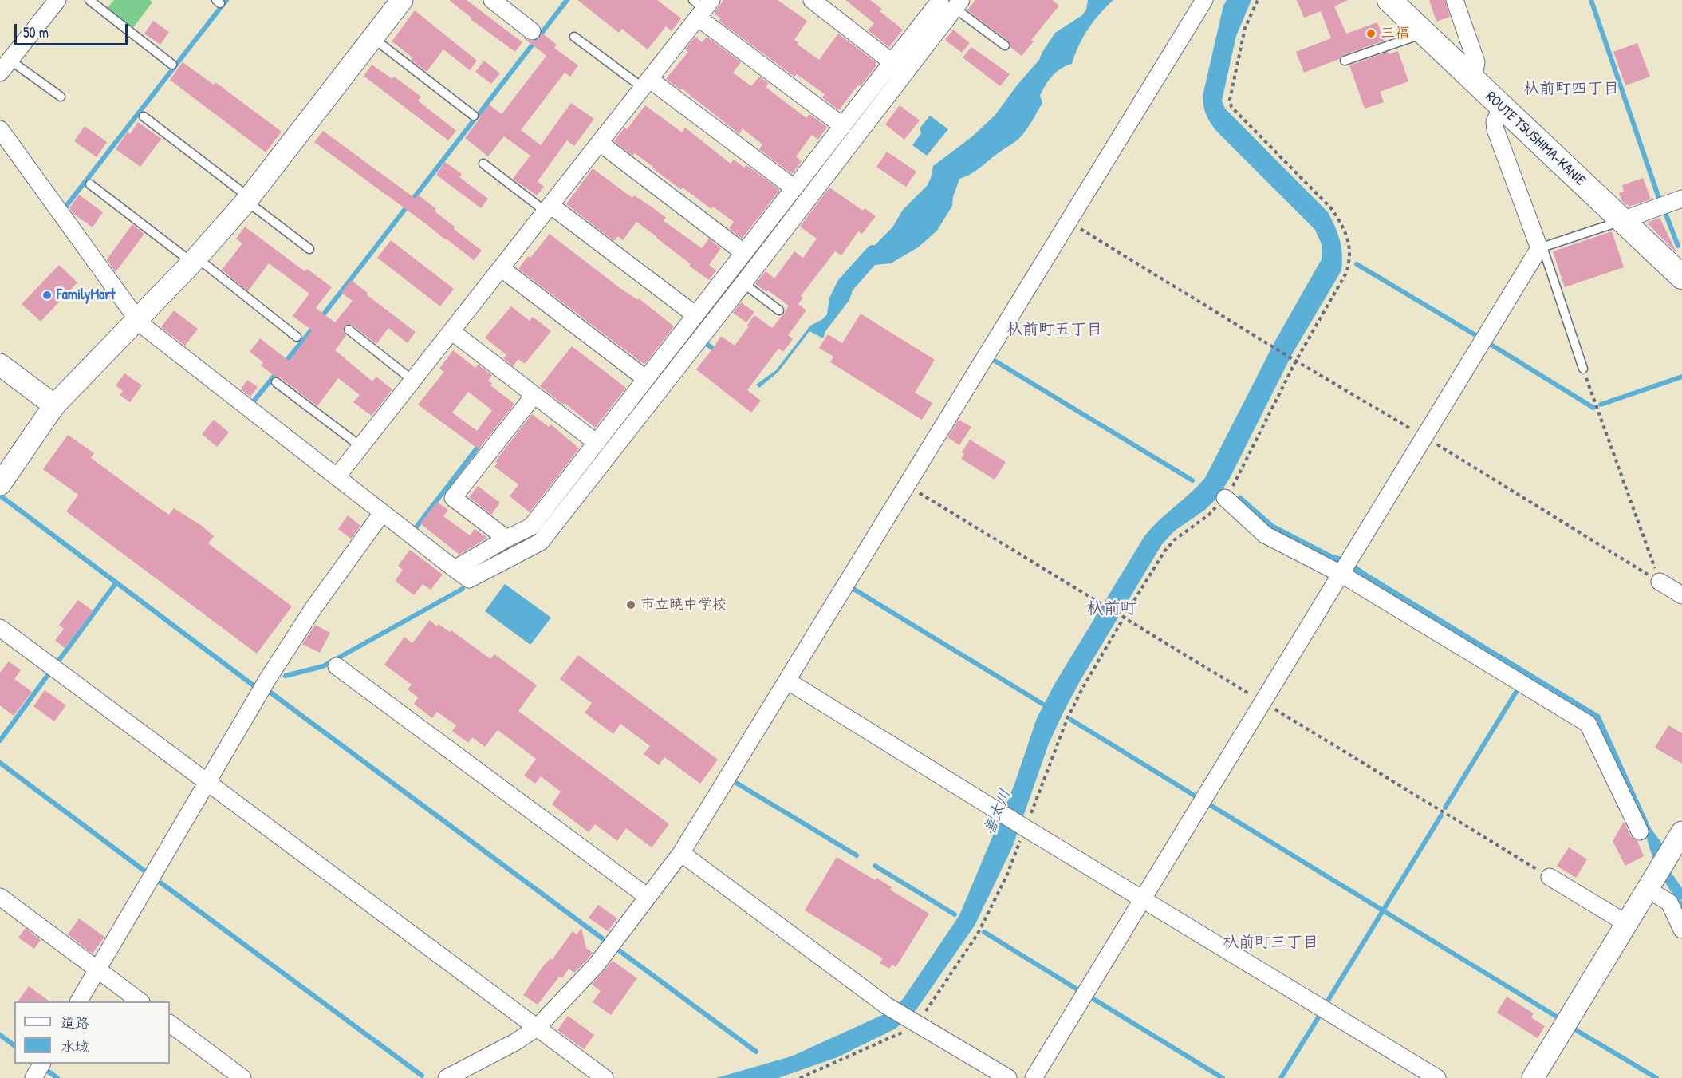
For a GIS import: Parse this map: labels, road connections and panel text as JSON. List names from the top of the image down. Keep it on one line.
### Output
{"streets":{"main road":["ROUTE TSUSHIMA-KANIE"]},"districts":["杁前町四丁目","杁前町五丁目","杁前町","杁前町三丁目"],"water":["善太川"],"places":["三福","FamilyMart","市立暁中学校"],"legend":["道路","水域"],"scale_bar":"50 m"}
